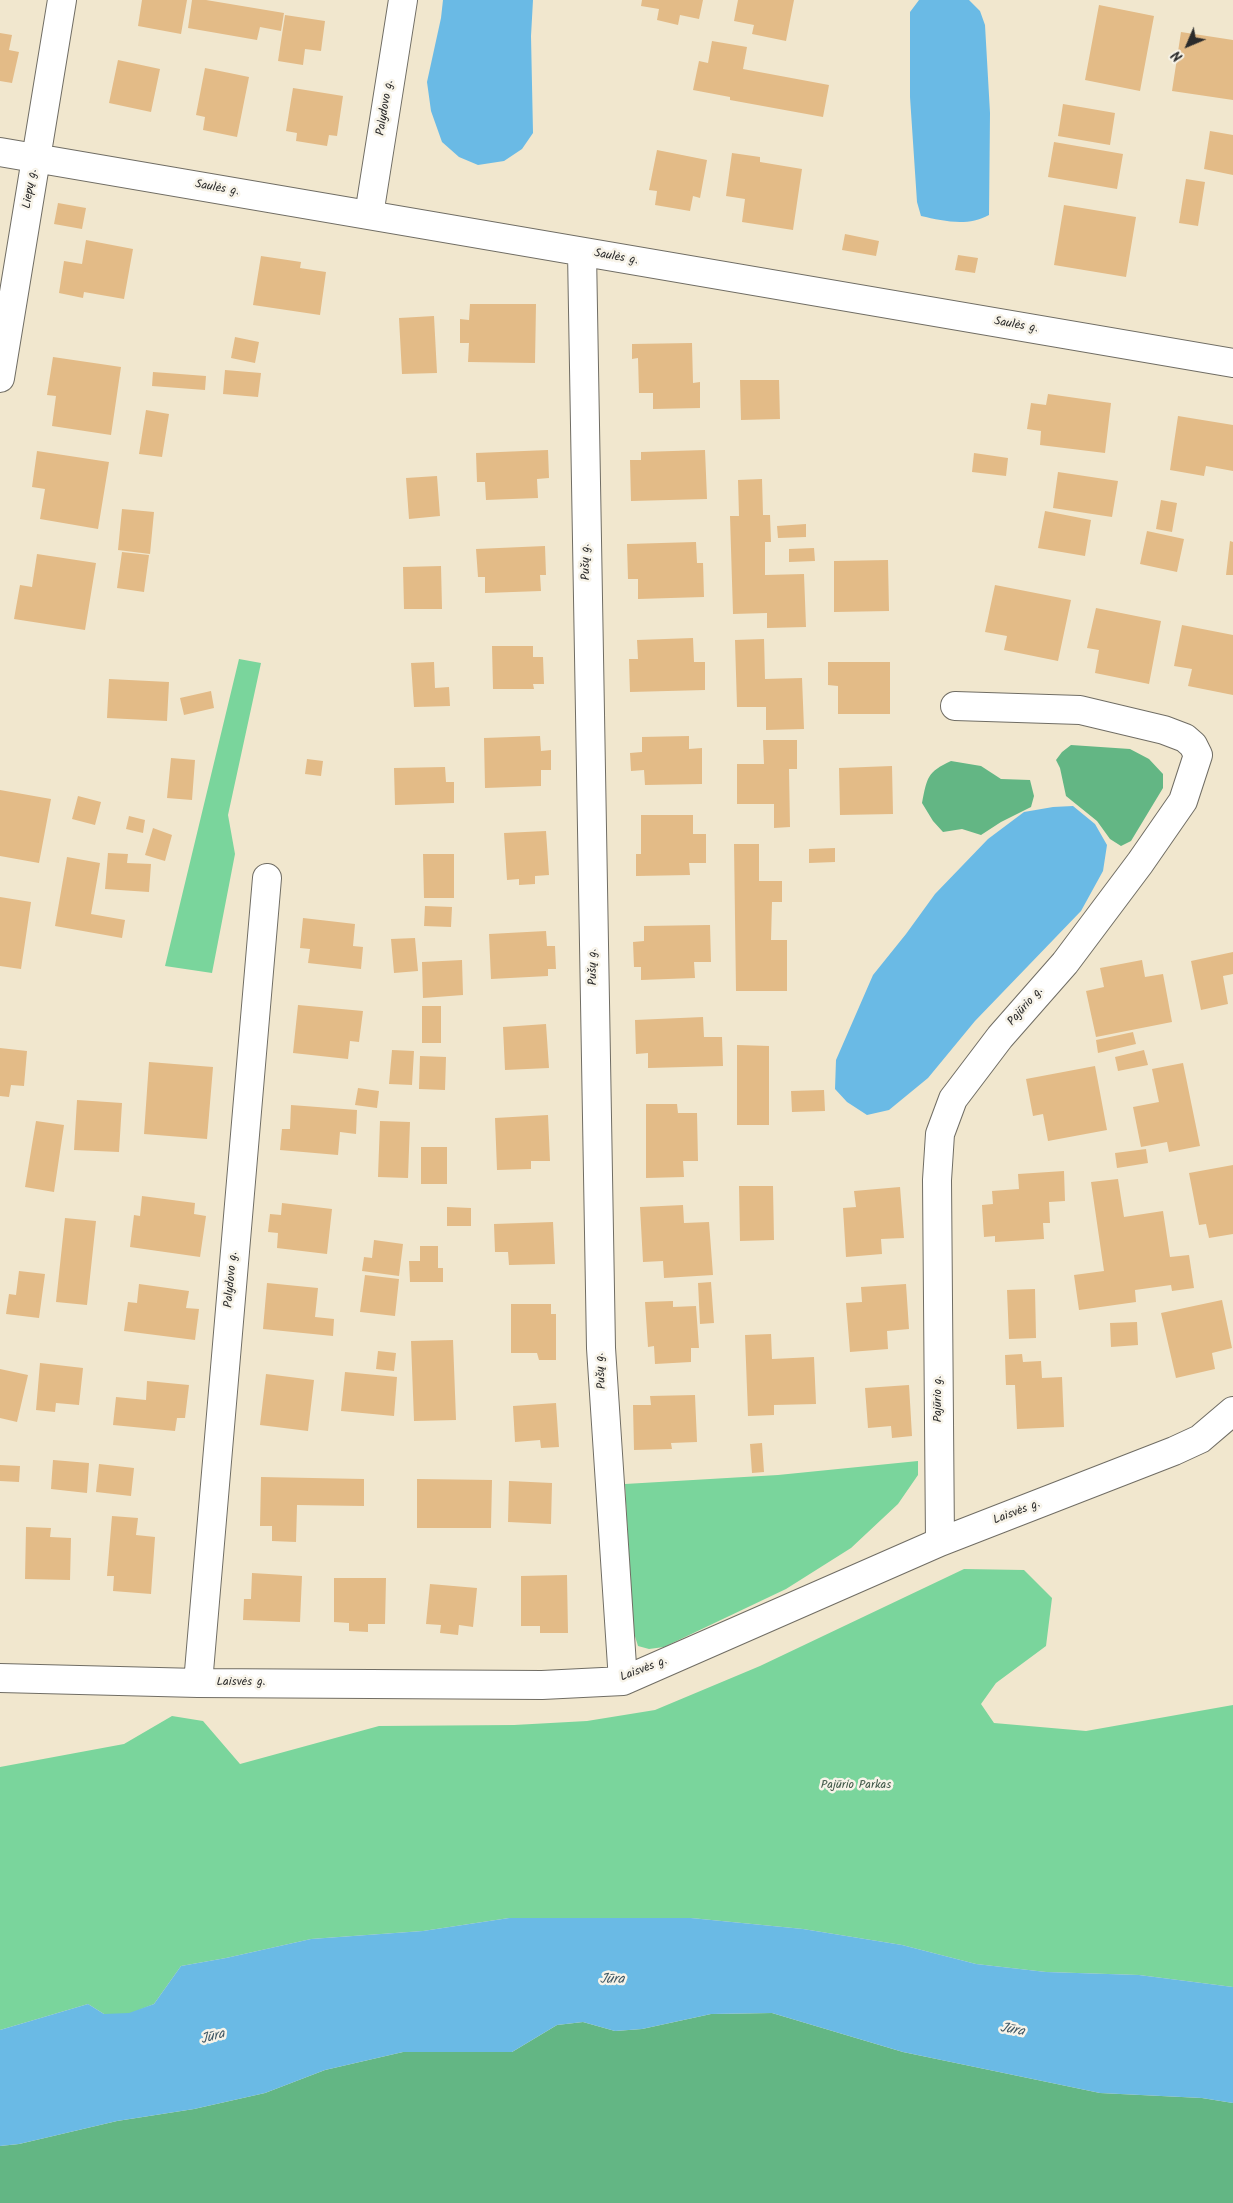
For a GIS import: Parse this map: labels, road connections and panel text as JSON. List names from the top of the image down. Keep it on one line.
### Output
{"streets":{"street":["Palydovo g.","Liepų g.","Saulės g.","Pušų g.","Pajūrio g.","Laisvės g."]},"crossings":[["Palydovo g.","Saulės g."],["Palydovo g.","Laisvės g."],["Liepų g.","Saulės g."],["Saulės g.","Pušų g."],["Pušų g.","Laisvės g."],["Pajūrio g.","Laisvės g."]],"water":["Jūra"],"parks":["Pajūrio Parkas"],"north":"bottom left"}
